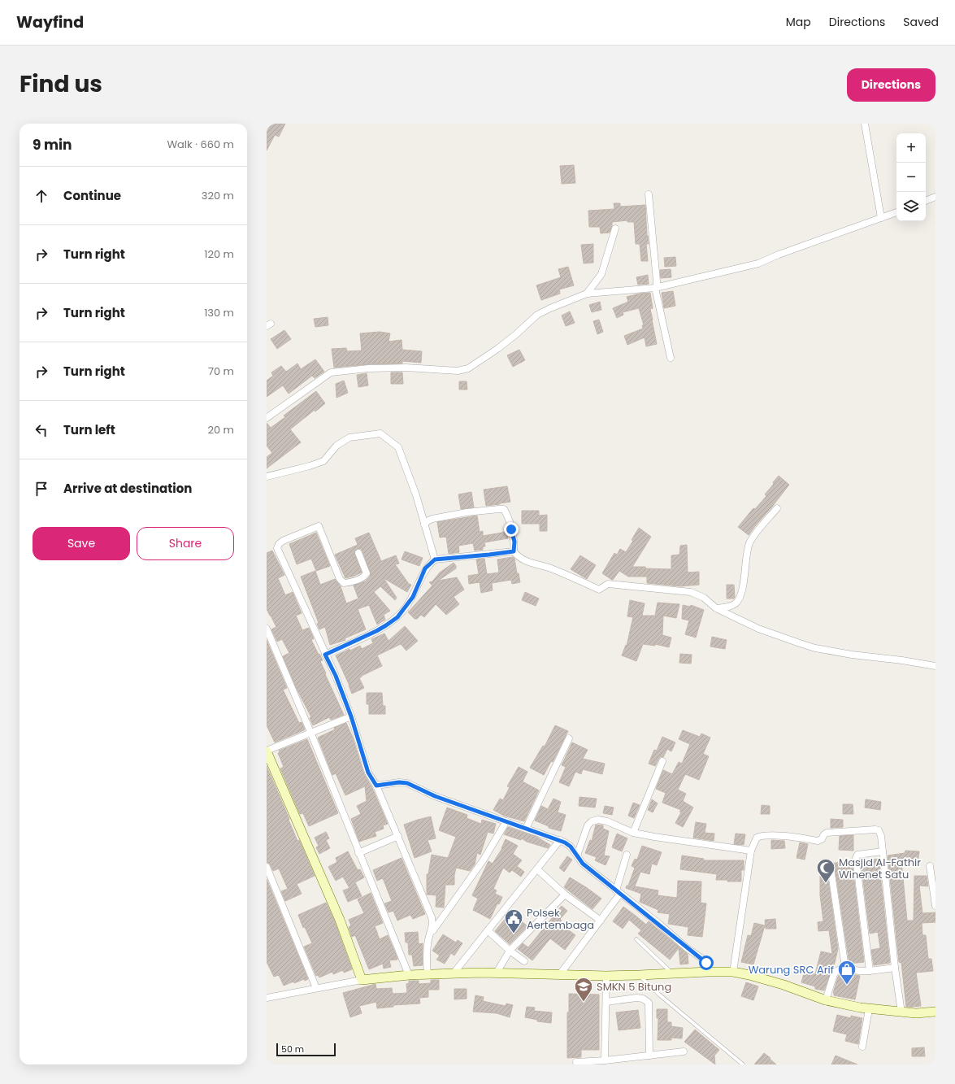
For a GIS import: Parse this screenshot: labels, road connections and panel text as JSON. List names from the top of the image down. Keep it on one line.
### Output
{"places":{"mosque":["Masjid Al-Fathir Winenet Satu"],"public building":["Polsek Aertembaga"],"shop":["Warung SRC Arif"],"school or university":["SMKN 5 Bitung"]},"scale_bar":"50 m","page":{"header":"Wayfind","nav":["Map","Directions","Saved"],"title":"Find us","buttons":["Directions",["Save","Share"]],"heading":["9 min","Walk · 660 m"],"map_buttons":["+","−"],"list":[["Continue","320 m"],["Turn right","120 m"],["Turn right","130 m"],["Turn right","70 m"],["Turn left","20 m"],"Arrive at destination"],"scale":"50 m"}}
